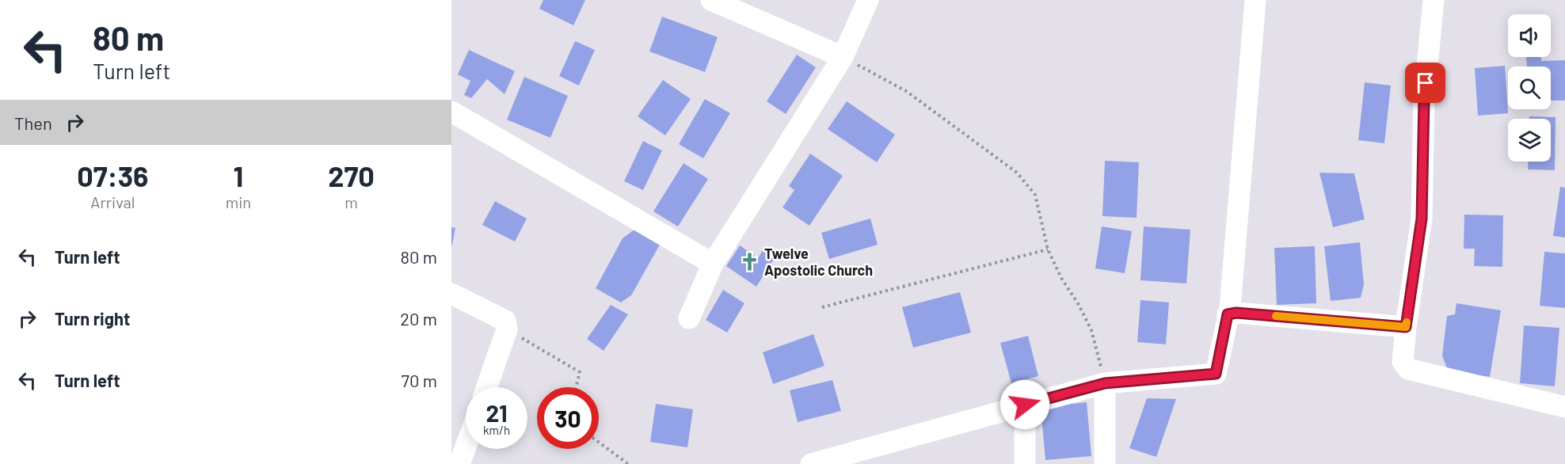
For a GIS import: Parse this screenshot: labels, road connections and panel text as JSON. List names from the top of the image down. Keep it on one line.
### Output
{"places":{"church":["Twelve Apostolic Church"]},"page":{"turn":["80 m","Turn left"],"then":"Then","eta":["07:36","Arrival","1","min","270","m"],"list":[{"name":"Turn left","value":"80 m"},{"name":"Turn right","value":"20 m"},{"name":"Turn left","value":"70 m"}],"speed":"21 km/h","limit":"30"}}
